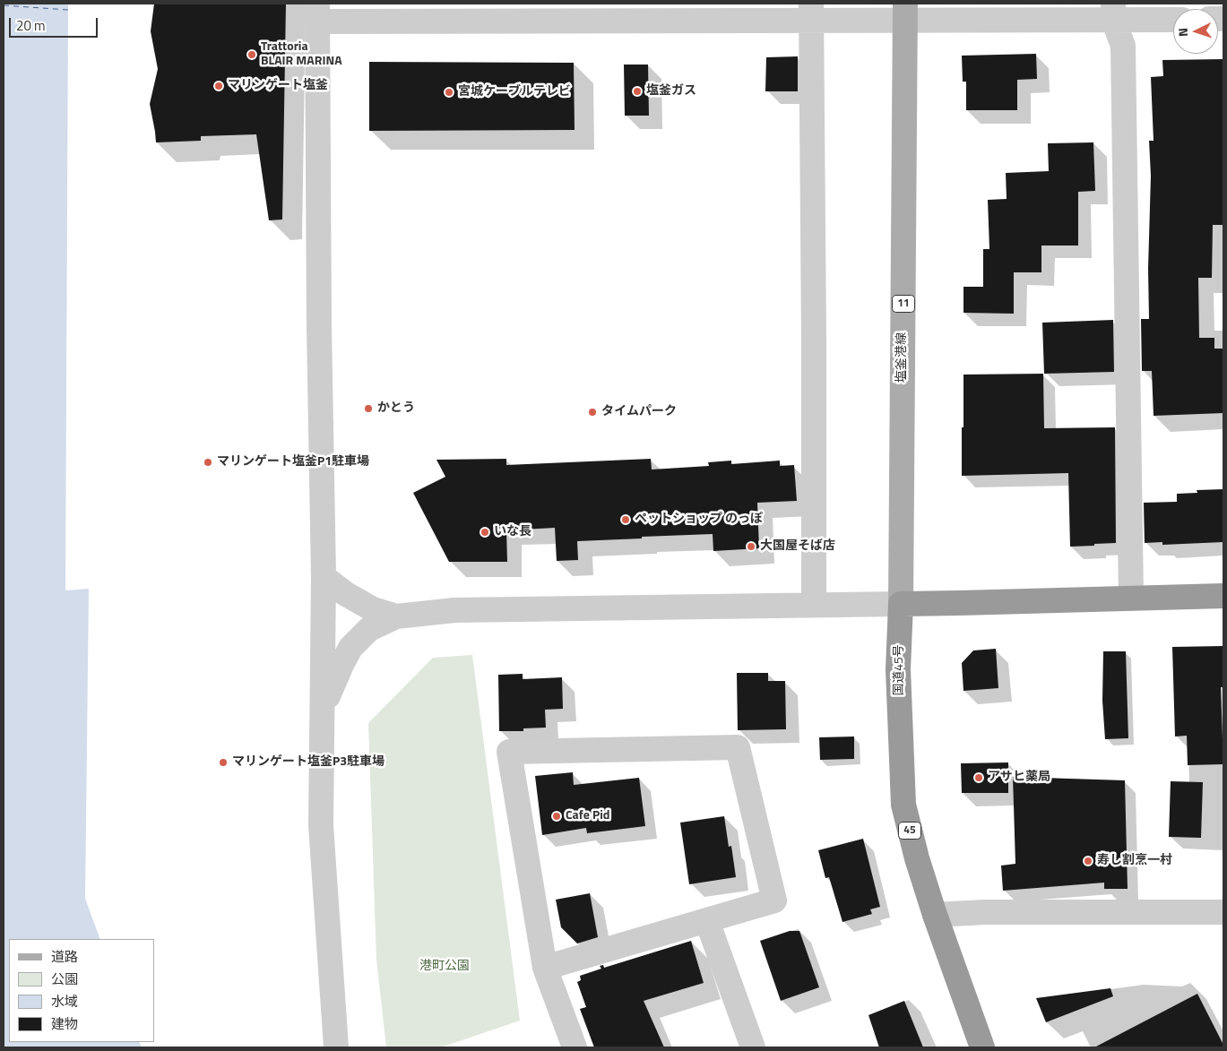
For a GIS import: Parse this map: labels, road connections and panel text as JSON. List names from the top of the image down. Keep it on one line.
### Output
{"streets":{"highway":["国道45号","45"],"main road":["11","塩釜港線"]},"crossings":[["塩釜港線","国道45号"]],"parks":["港町公園"],"places":["Trattoria BLAIR MARINA","マリンゲート塩釜","塩釜ガス","宮城ケーブルテレビ","かとう","タイムパーク","マリンゲート塩釜P1駐車場","ペットショップ のっぽ","いな長","大国屋そば店","マリンゲート塩釜P3駐車場","アサヒ薬局","Cafe Pid","寿し割烹一村"],"legend":["道路","公園","水域","建物"],"scale_bar":"20 m","north":"left"}
